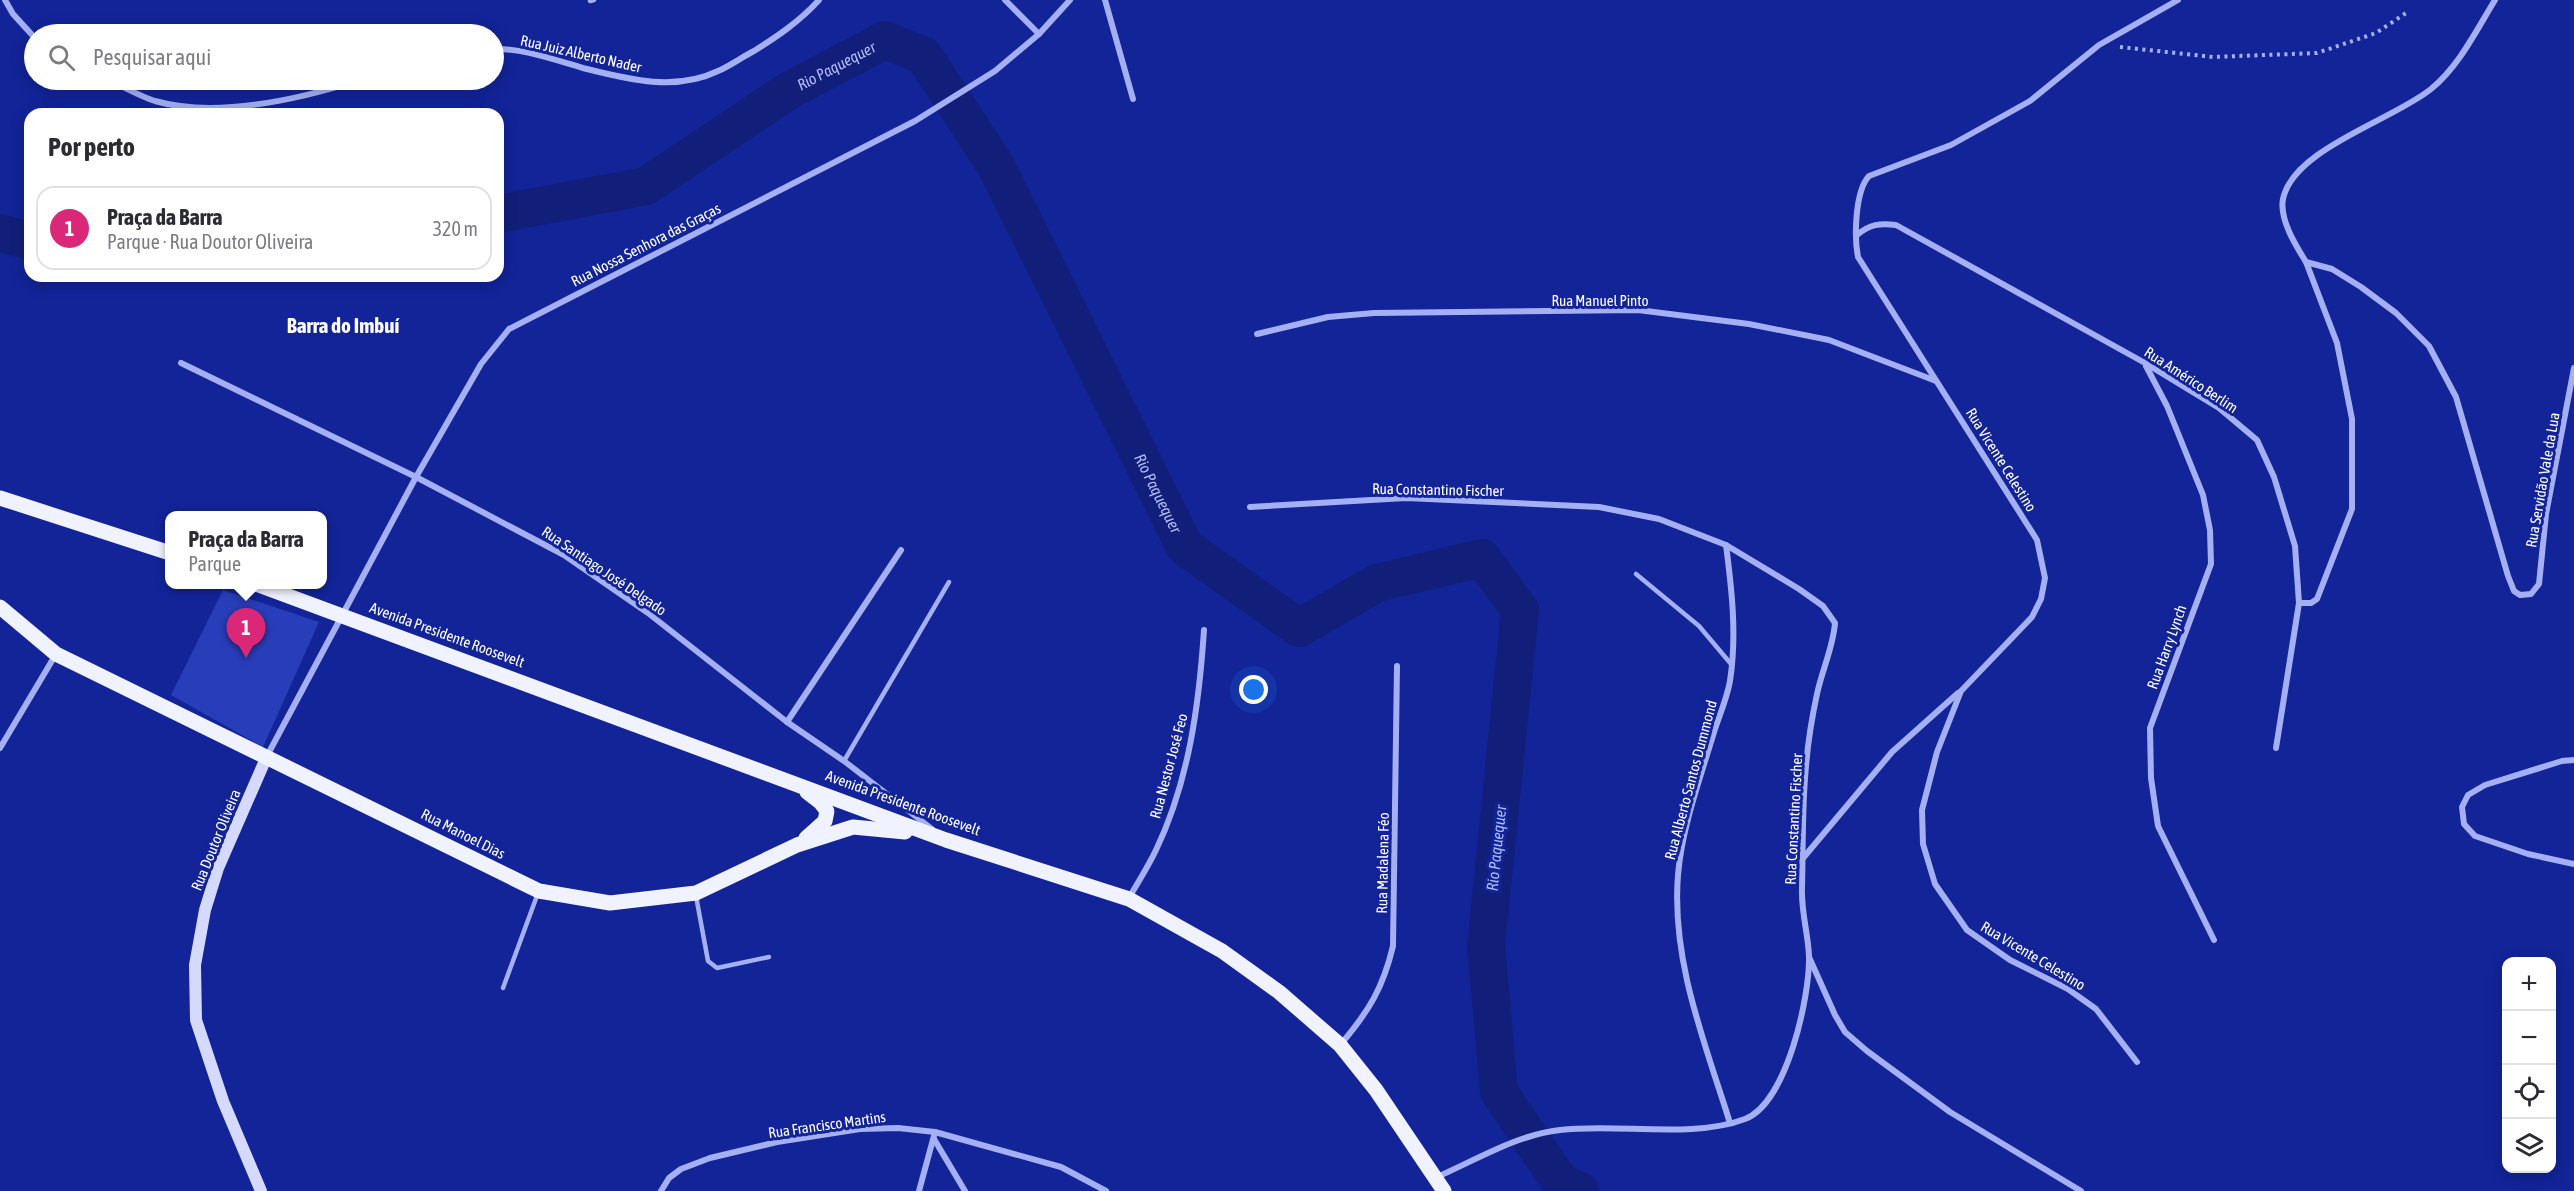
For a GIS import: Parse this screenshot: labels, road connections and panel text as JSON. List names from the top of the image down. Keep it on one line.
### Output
{"streets":{"main road":["Avenida Presidente Roosevelt","Rua Manoel Dias","Rua Doutor Oliveira"],"street":["Rua Juiz Alberto Nader","Rua Nossa Senhora das Graças","Rua Manuel Pinto","Rua Américo Berlim","Rua Vicente Celestino","Rua Servidão Vale da Lua","Rua Constantino Fischer","Rua Santiago José Delgado","Rua Harry Lynch","Rua Nestor José Feo","Rua Alberto Santos Dummond","Rua Madalena Féo","Rua Francisco Martins"]},"crossings":[["Rua Nossa Senhora das Graças","Rua Santiago José Delgado"],["Rua Nossa Senhora das Graças","Avenida Presidente Roosevelt"],["Rua Nossa Senhora das Graças","Rua Doutor Oliveira"],["Rua Manuel Pinto","Rua Vicente Celestino"],["Rua Américo Berlim","Rua Vicente Celestino"],["Rua Américo Berlim","Rua Harry Lynch"],["Rua Vicente Celestino","Rua Constantino Fischer"],["Rua Constantino Fischer","Avenida Presidente Roosevelt"],["Rua Constantino Fischer","Rua Alberto Santos Dummond"],["Rua Santiago José Delgado","Avenida Presidente Roosevelt"],["Rua Santiago José Delgado","Rua Manoel Dias"],["Avenida Presidente Roosevelt","Rua Nestor José Feo"],["Avenida Presidente Roosevelt","Rua Manoel Dias"],["Avenida Presidente Roosevelt","Rua Doutor Oliveira"],["Avenida Presidente Roosevelt","Rua Madalena Féo"],["Rua Manoel Dias","Rua Doutor Oliveira"]],"districts":["Barra do Imbuí"],"water":["Rio Paquequer"],"page":{"search":"Pesquisar aqui","heading":"Por perto","list":[{"mark":"1","name":"Praça da Barra","note":"Parque · Rua Doutor Oliveira","value":"320 m"}],"popup":["Praça da Barra","Parque"],"pins":"1","map_buttons":["+","−"]}}
